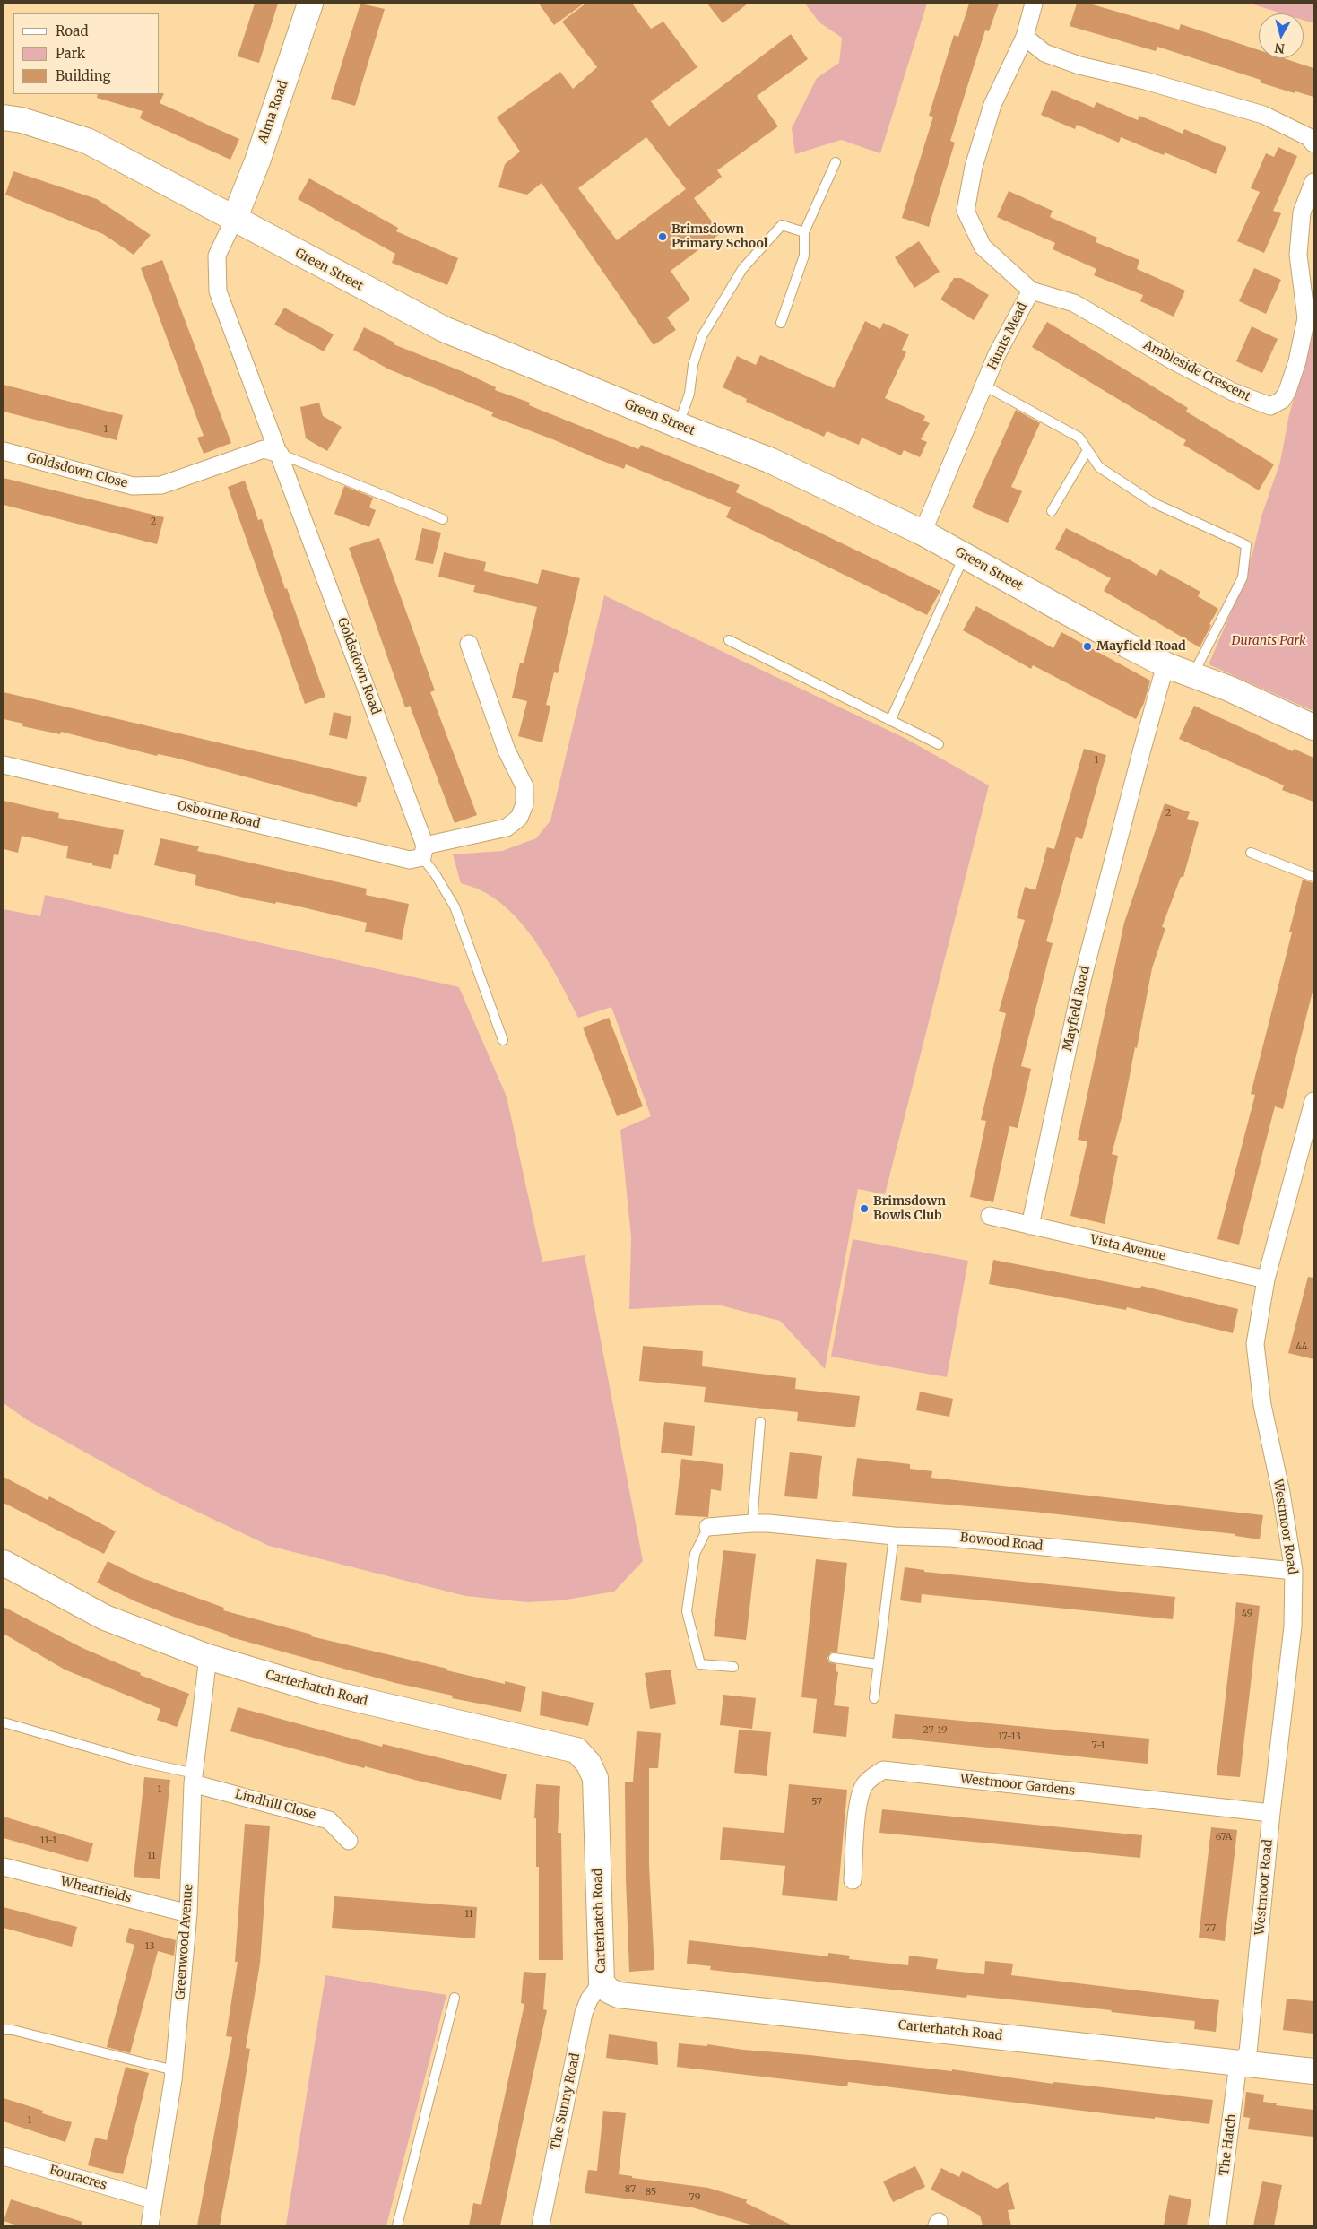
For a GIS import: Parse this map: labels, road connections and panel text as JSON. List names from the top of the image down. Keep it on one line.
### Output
{"streets":{"street":["Alma Road","Green Street","Hunts Mead","Ambleside Crescent","Goldsdown Close","Goldsdown Road","Osborne Road","Mayfield Road","Vista Avenue","Westmoor Road","Bowood Road","Carterhatch Road","Westmoor Gardens","Lindhill Close","Wheatfields","Greenwood Avenue","The Sunny Road","The Hatch","Fouracres"]},"crossings":[["Alma Road","Green Street"],["Alma Road","Goldsdown Road"],["Green Street","Hunts Mead"],["Green Street","Goldsdown Road"],["Green Street","Mayfield Road"],["Hunts Mead","Ambleside Crescent"],["Goldsdown Close","Goldsdown Road"],["Goldsdown Road","Osborne Road"],["Mayfield Road","Vista Avenue"],["Vista Avenue","Westmoor Road"],["Westmoor Road","Bowood Road"],["Westmoor Road","Carterhatch Road"],["Westmoor Road","Westmoor Gardens"],["Westmoor Road","The Hatch"],["Carterhatch Road","Greenwood Avenue"],["Carterhatch Road","The Sunny Road"],["Carterhatch Road","The Hatch"],["Lindhill Close","Greenwood Avenue"],["Wheatfields","Greenwood Avenue"],["Greenwood Avenue","Fouracres"]],"parks":["Durants Park"],"places":["Brimsdown Primary School","Mayfield Road","Brimsdown Bowls Club"],"house_numbers":["1","2","1","2","44","49","27-19","17-13","7-1","1","57","67A","11-1","11","11","77","13","1","87","85","79"],"legend":["Road","Park","Building"],"north":"bottom"}
